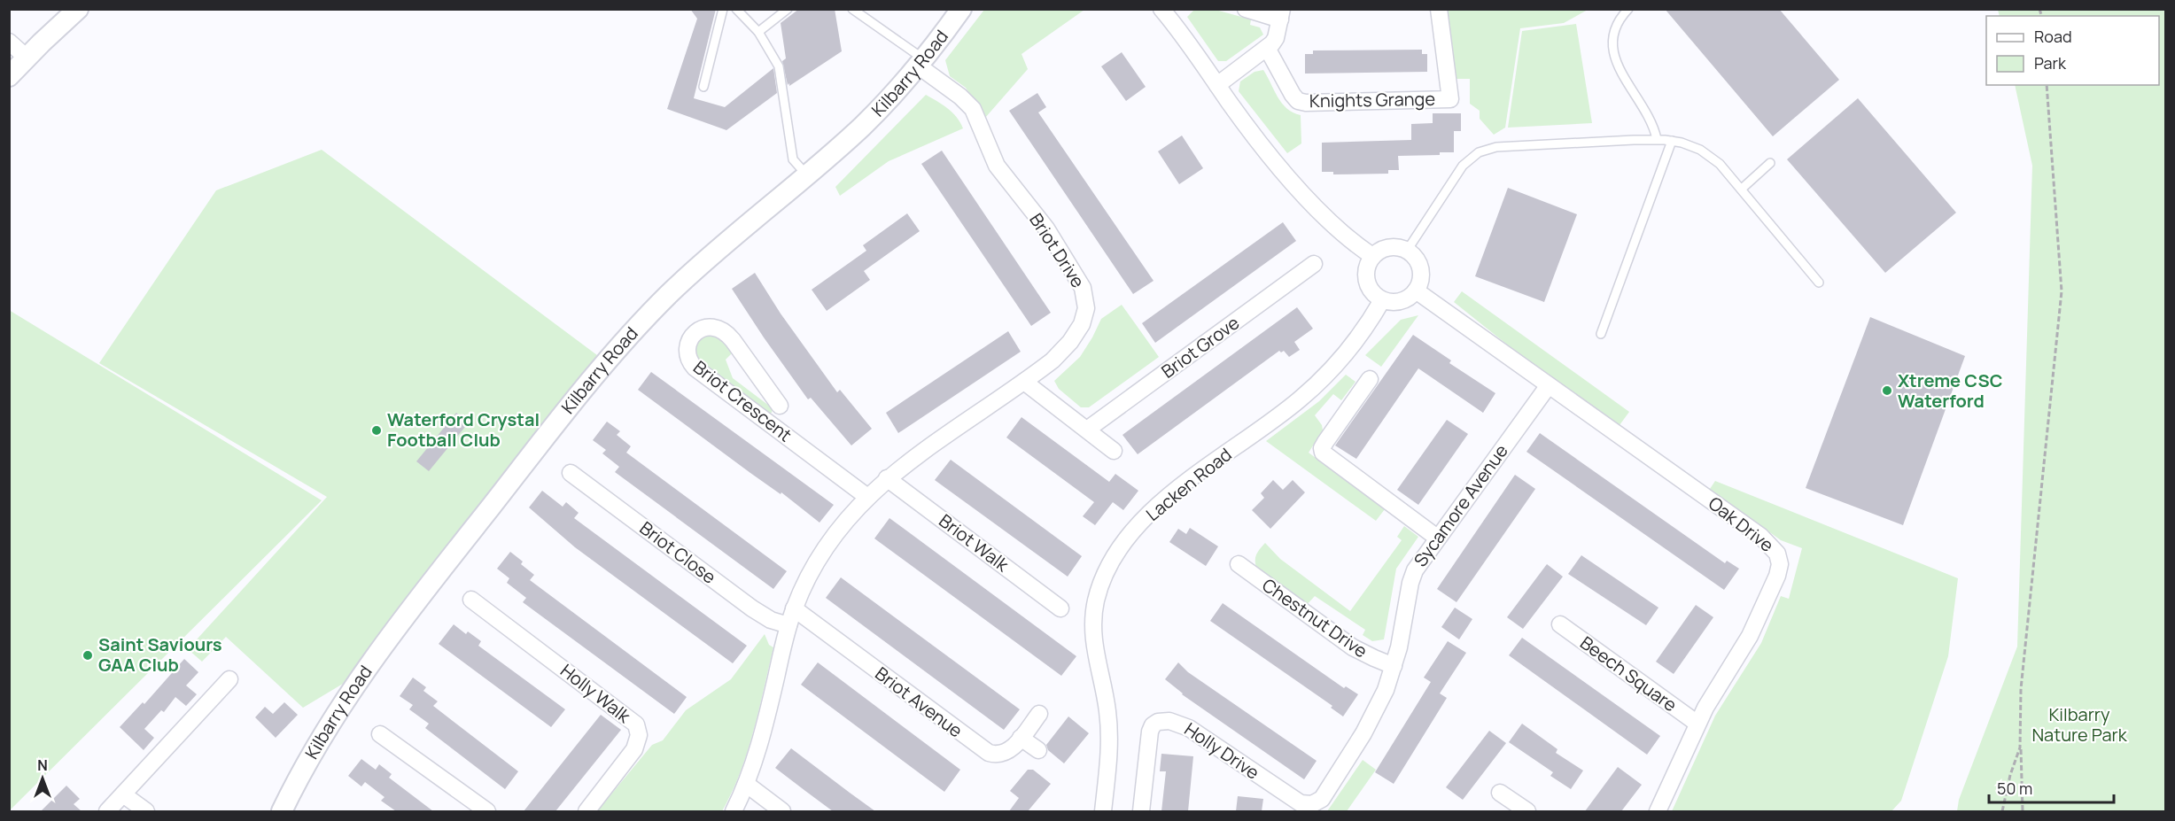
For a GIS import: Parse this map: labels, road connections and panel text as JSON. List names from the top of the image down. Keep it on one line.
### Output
{"streets":{"street":["Kilbarry Road","Knights Grange","Briot Drive","Briot Grove","Briot Crescent","Lacken Road","Sycamore Avenue","Oak Drive","Briot Walk","Briot Close","Chestnut Drive","Beech Square","Holly Walk","Briot Avenue","Holly Drive"]},"crossings":[["Kilbarry Road","Briot Drive"],["Briot Drive","Briot Crescent"],["Briot Drive","Briot Walk"],["Briot Drive","Briot Close"],["Briot Drive","Briot Avenue"],["Sycamore Avenue","Oak Drive"],["Sycamore Avenue","Chestnut Drive"],["Sycamore Avenue","Holly Drive"],["Oak Drive","Beech Square"]],"parks":["Kilbarry Nature Park"],"places":["Xtreme CSC Waterford","Waterford Crystal Football Club","Saint Saviours GAA Club"],"legend":["Road","Park"],"scale_bar":"50 m","north":"top"}
